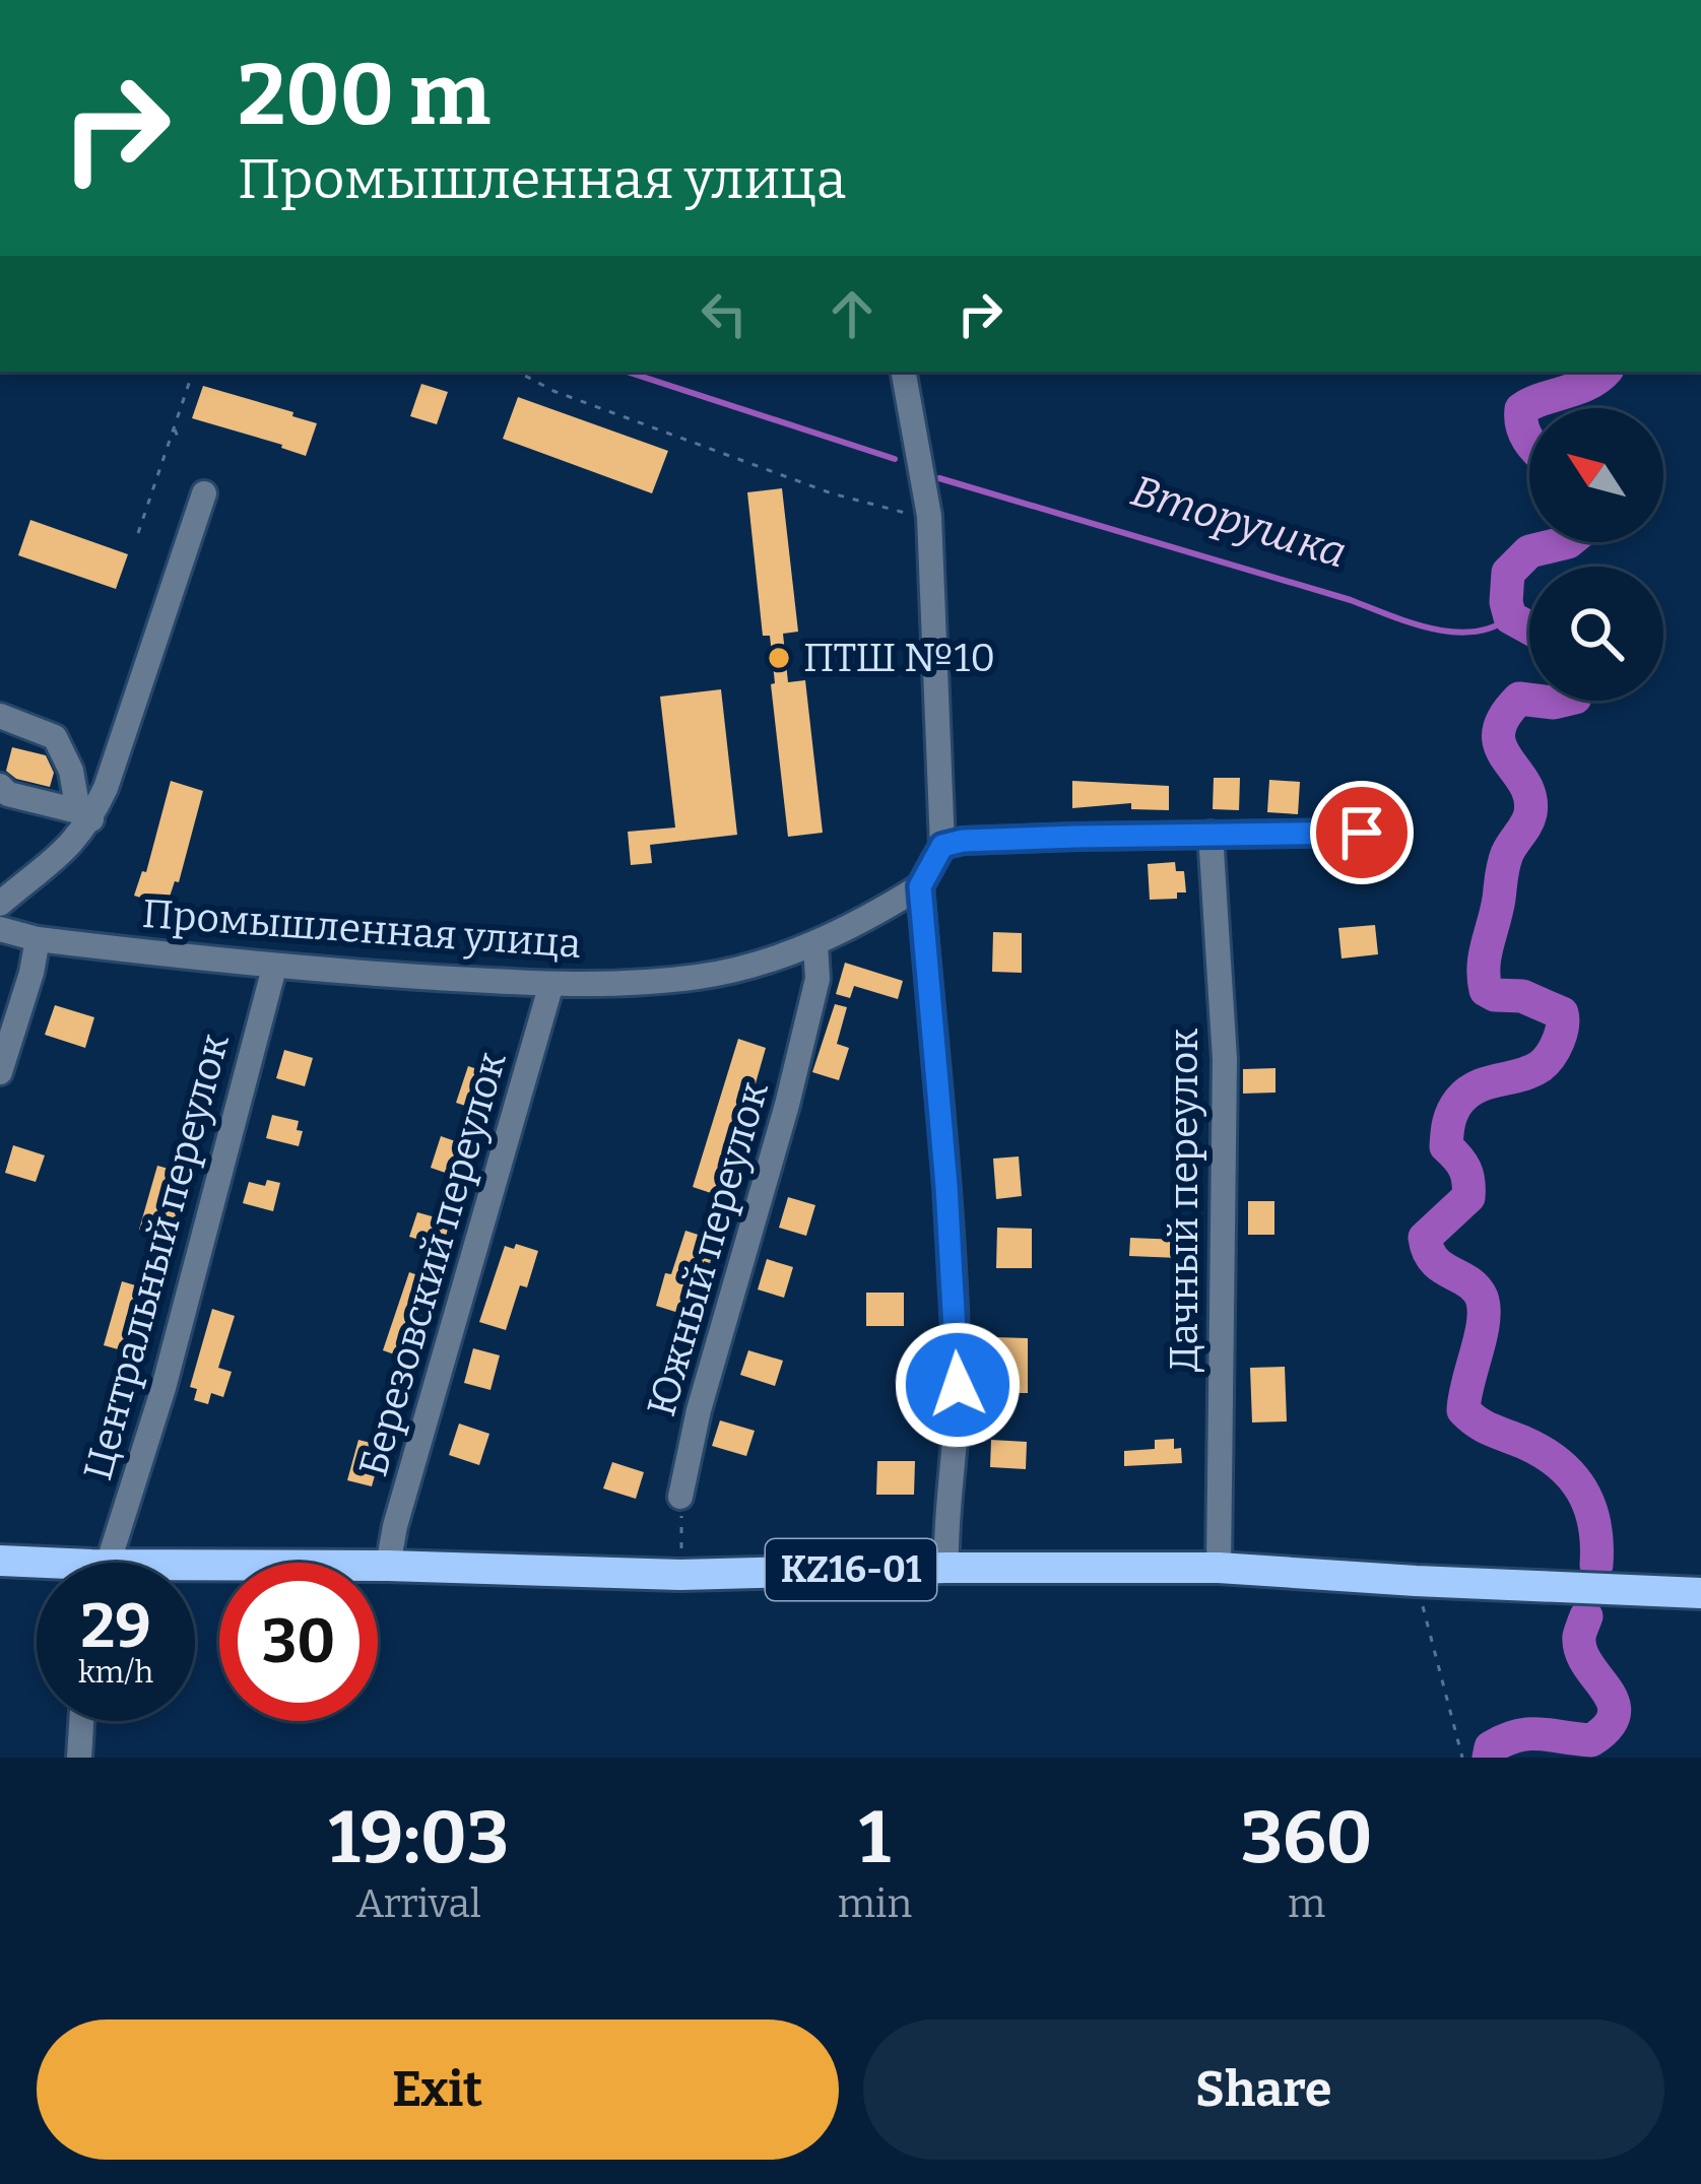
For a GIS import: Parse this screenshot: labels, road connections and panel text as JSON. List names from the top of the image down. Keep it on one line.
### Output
{"streets":{"main road":["KZ16-01"],"street":["Промышленная улица","Дачный переулок","Южный переулок","Центральный переулок","Березовский переулок"]},"crossings":[["Промышленная улица","Южный переулок"],["Промышленная улица","Центральный переулок"],["Промышленная улица","Березовский переулок"],["Дачный переулок","KZ16-01"],["Березовский переулок","KZ16-01"]],"water":["Вторушка"],"places":["ПТШ №10"],"north":"top left","page":{"turn":["200 m","Промышленная улица"],"speed":"29 km/h","limit":"30","eta":["19:03","Arrival","1","min","360","m"],"buttons":["Exit","Share"]}}
